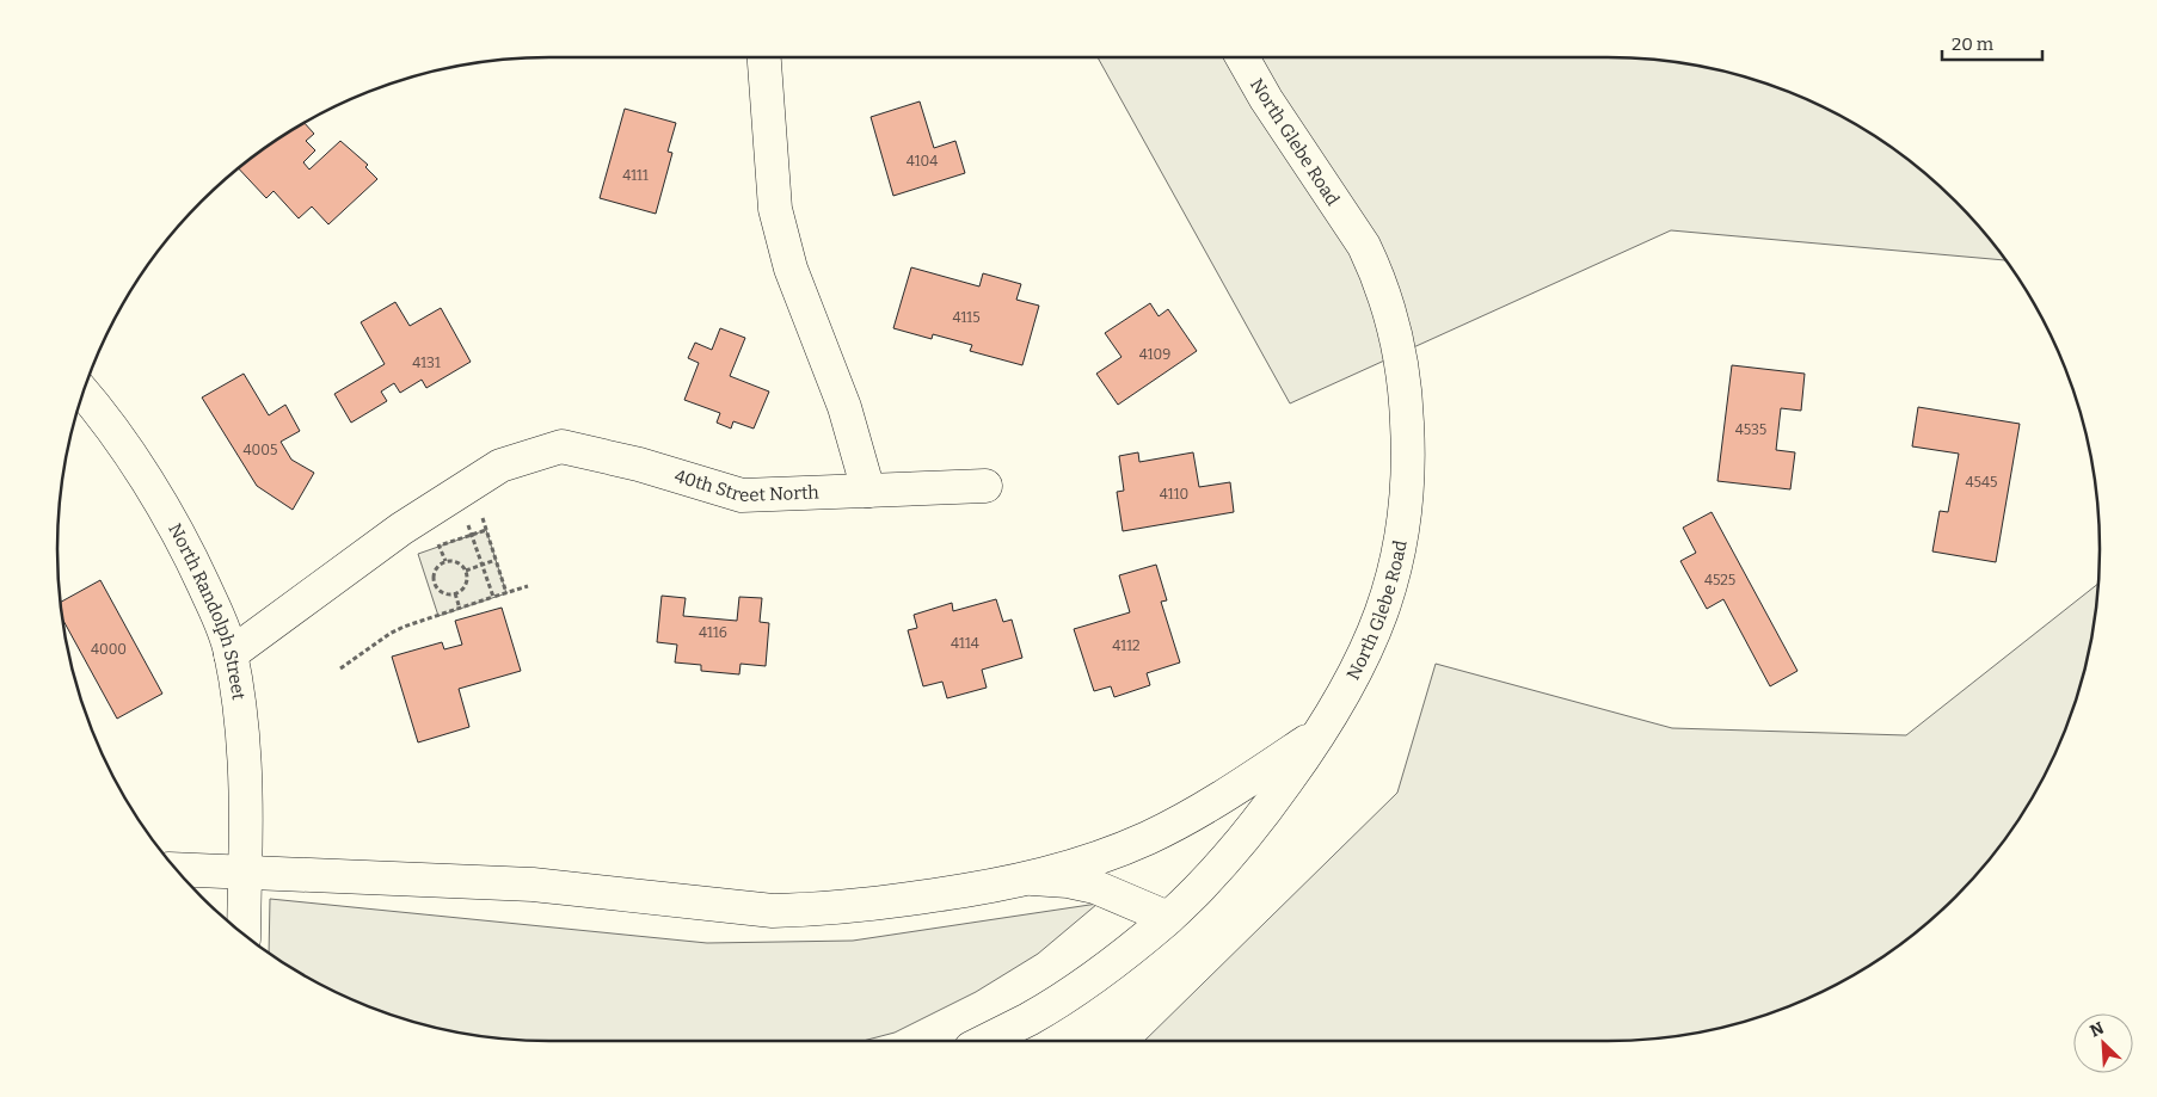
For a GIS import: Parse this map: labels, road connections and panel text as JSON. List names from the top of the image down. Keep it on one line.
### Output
{"streets":{"main road":["North Glebe Road","40th Street North","North Randolph Street"]},"crossings":[["40th Street North","North Randolph Street"]],"house_numbers":["4104","4111","4115","4109","4131","4535","4005","4545","4110","4525","4116","4114","4112","4000"],"scale_bar":"20 m","north":"top left"}
